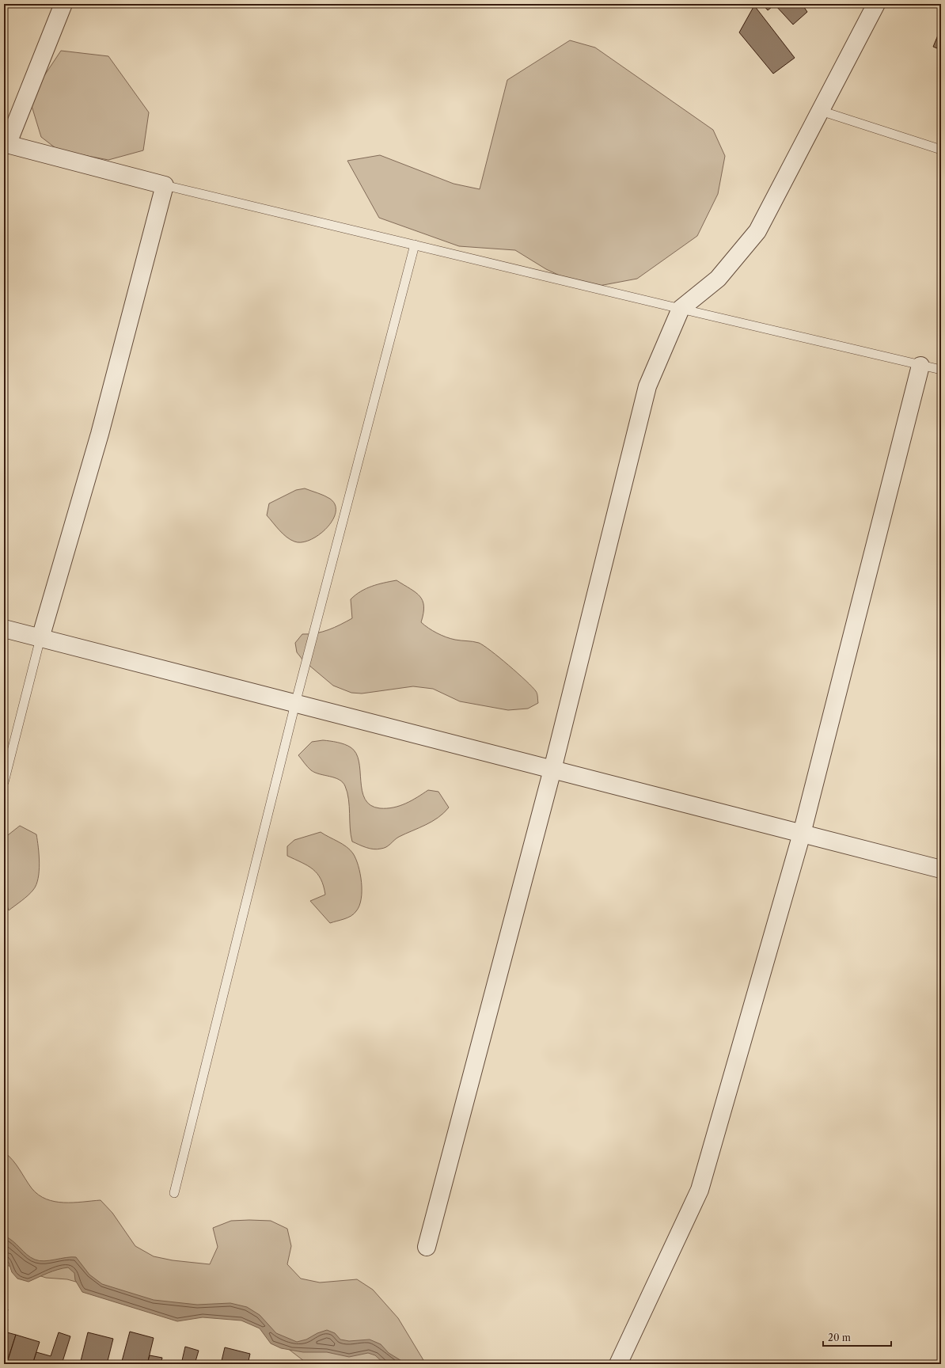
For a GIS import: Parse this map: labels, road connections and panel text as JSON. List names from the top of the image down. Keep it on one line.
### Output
{"scale_bar":"20 m"}
